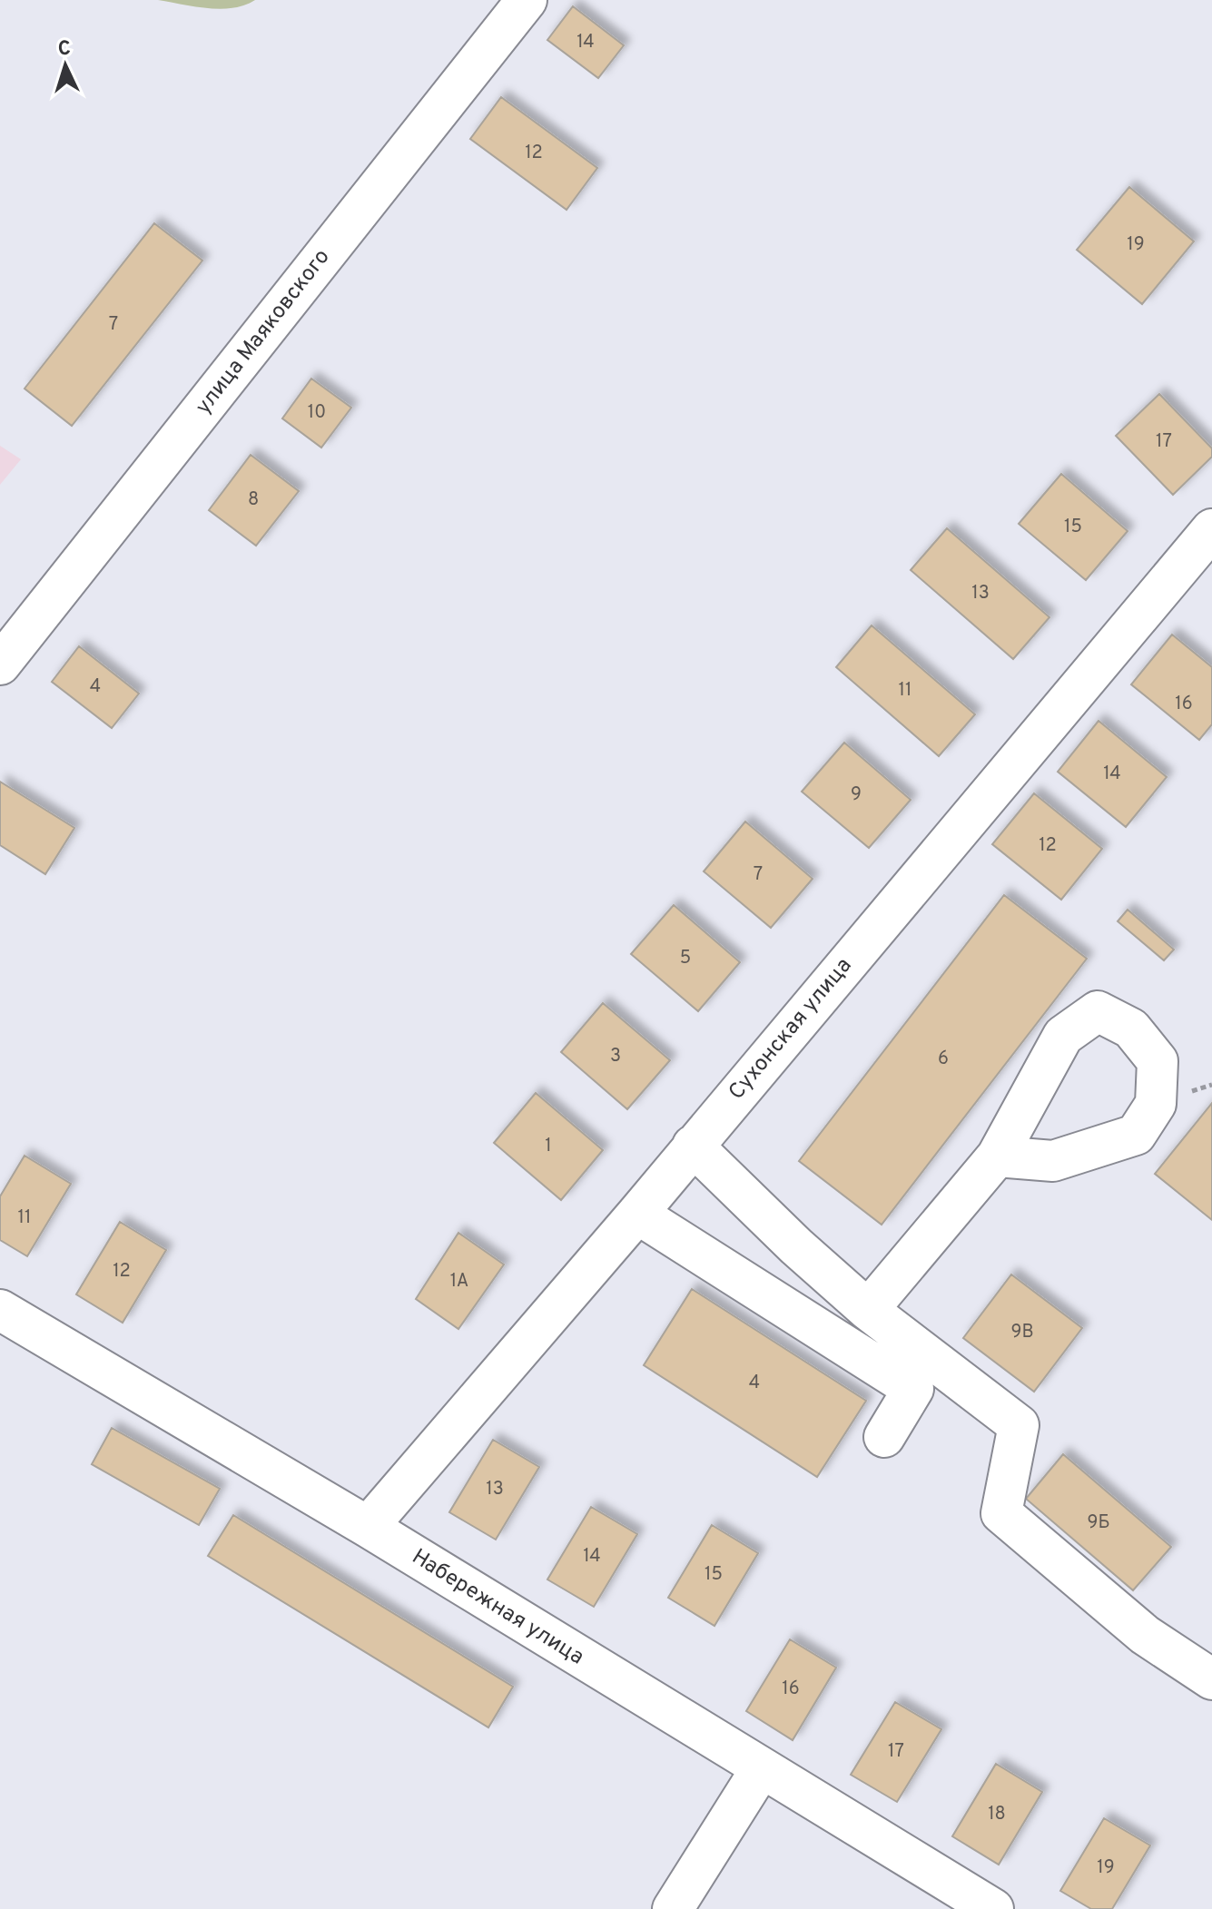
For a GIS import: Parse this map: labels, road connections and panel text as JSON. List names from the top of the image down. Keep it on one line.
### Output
{"streets":{"street":["улица Маяковского","Сухонская улица","Набережная улица"]},"crossings":[["Сухонская улица","Набережная улица"]],"house_numbers":["14","12","19","7","10","17","8","15","13","4","11","16","14","9","12","7","5","3","6","1","11","12","1А","9В","4","13","9Б","14","15","16","17","18","19"],"north":"top"}
